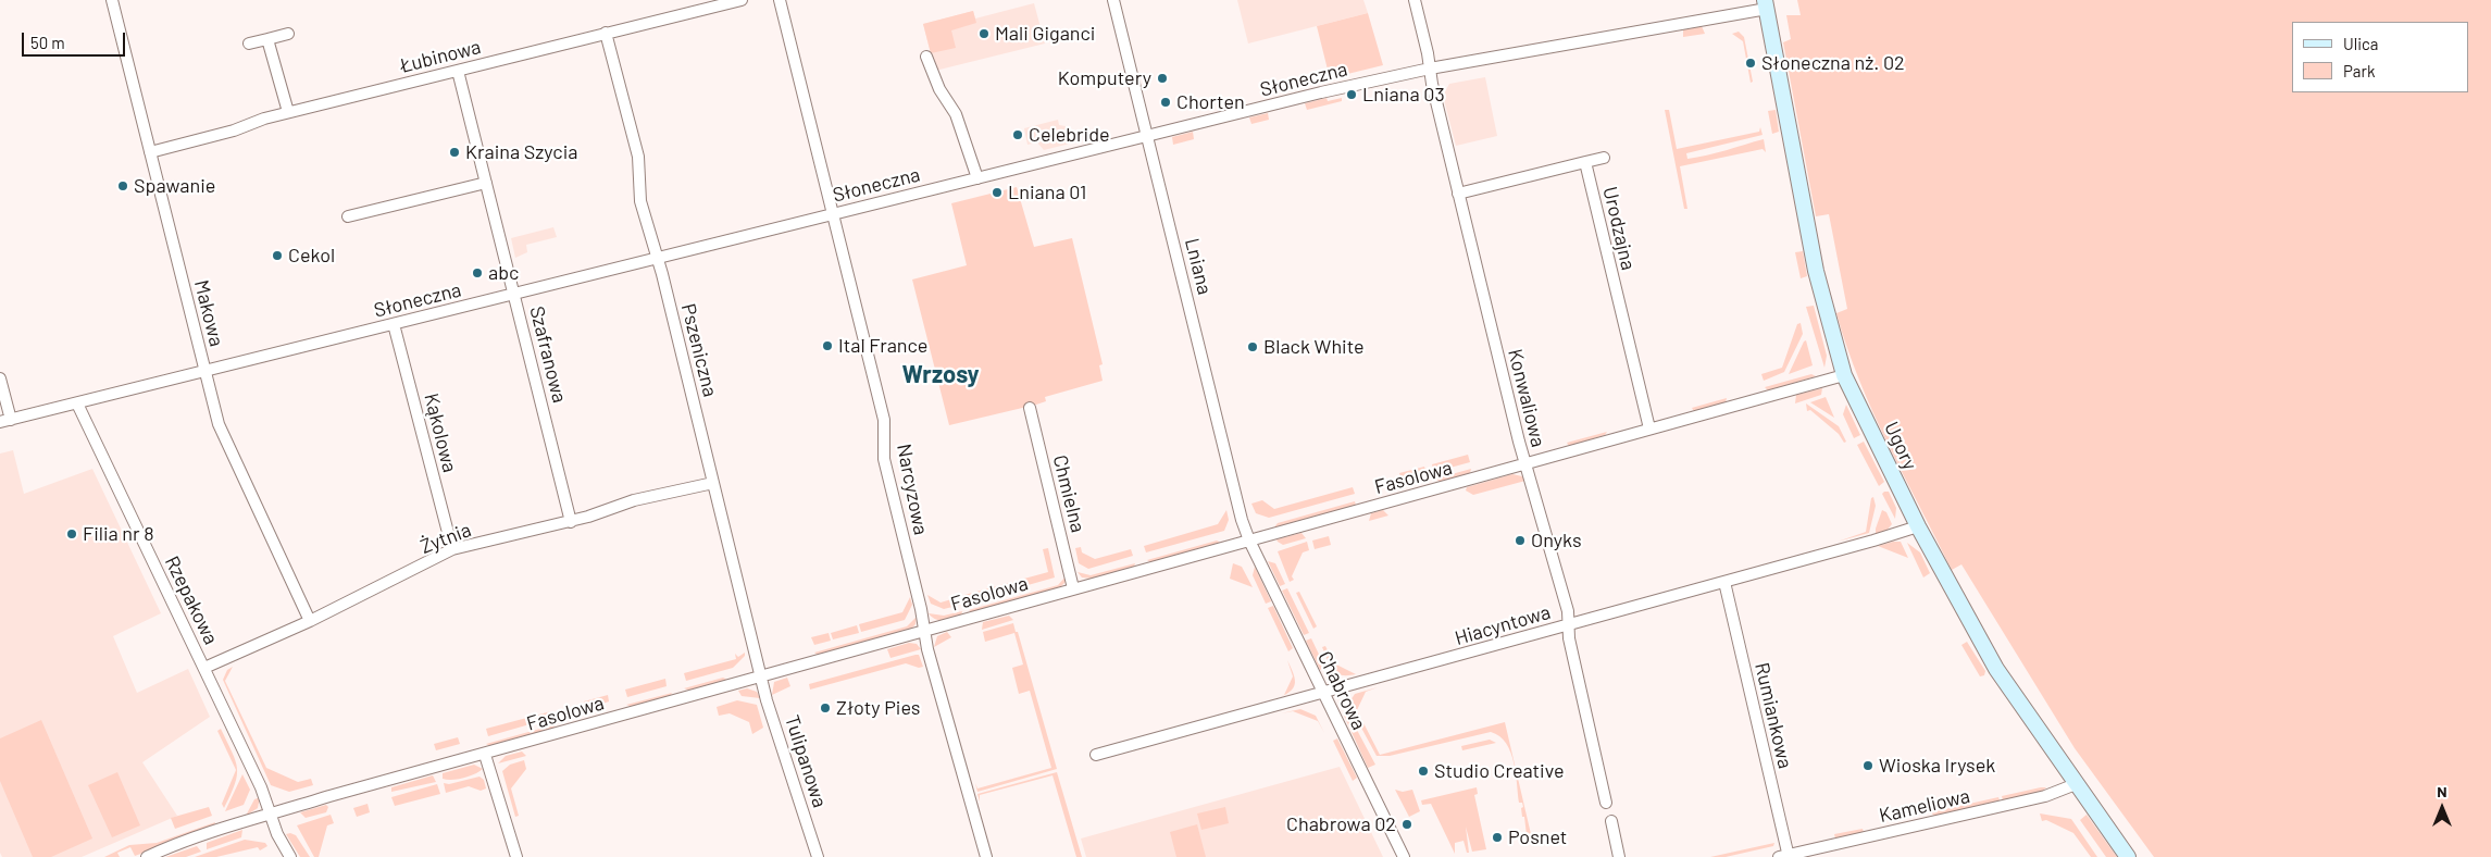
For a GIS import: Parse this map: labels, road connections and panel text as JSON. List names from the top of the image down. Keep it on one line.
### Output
{"streets":{"street":["Łubinowa","Słoneczna","Urodzajna","Lniana","Makowa","Pszeniczna","Szafranowa","Konwaliowa","Kąkolowa","Ugory","Fasolowa","Narcyzowa","Chmielna","Żytnia","Rzepakowa","Hiacyntowa","Chabrowa","Rumiankowa","Tulipanowa","Kameliowa"]},"crossings":[["Łubinowa","Makowa"],["Łubinowa","Pszeniczna"],["Łubinowa","Szafranowa"],["Słoneczna","Lniana"],["Słoneczna","Makowa"],["Słoneczna","Pszeniczna"],["Słoneczna","Szafranowa"],["Słoneczna","Konwaliowa"],["Słoneczna","Kąkolowa"],["Słoneczna","Ugory"],["Słoneczna","Narcyzowa"],["Słoneczna","Rzepakowa"],["Urodzajna","Fasolowa"],["Lniana","Fasolowa"],["Lniana","Chabrowa"],["Makowa","Żytnia"],["Pszeniczna","Fasolowa"],["Pszeniczna","Żytnia"],["Pszeniczna","Tulipanowa"],["Szafranowa","Żytnia"],["Konwaliowa","Fasolowa"],["Konwaliowa","Hiacyntowa"],["Kąkolowa","Żytnia"],["Ugory","Fasolowa"],["Ugory","Hiacyntowa"],["Ugory","Kameliowa"],["Fasolowa","Narcyzowa"],["Fasolowa","Chmielna"],["Fasolowa","Rzepakowa"],["Fasolowa","Chabrowa"],["Fasolowa","Tulipanowa"],["Żytnia","Rzepakowa"],["Hiacyntowa","Chabrowa"],["Hiacyntowa","Rumiankowa"],["Rumiankowa","Kameliowa"]],"districts":["Wrzosy"],"places":["Mali Giganci","Słoneczna nż. 02","Komputery","Lniana 03","Chorten","Celebride","Kraina Szycia","Spawanie","Lniana 01","Cekol","abc","Ital France","Black White","Filia nr 8","Onyks","Złoty Pies","Wioska Irysek","Studio Creative","Chabrowa 02","Posnet"],"legend":["Ulica","Park"],"scale_bar":"50 m","north":"top"}
